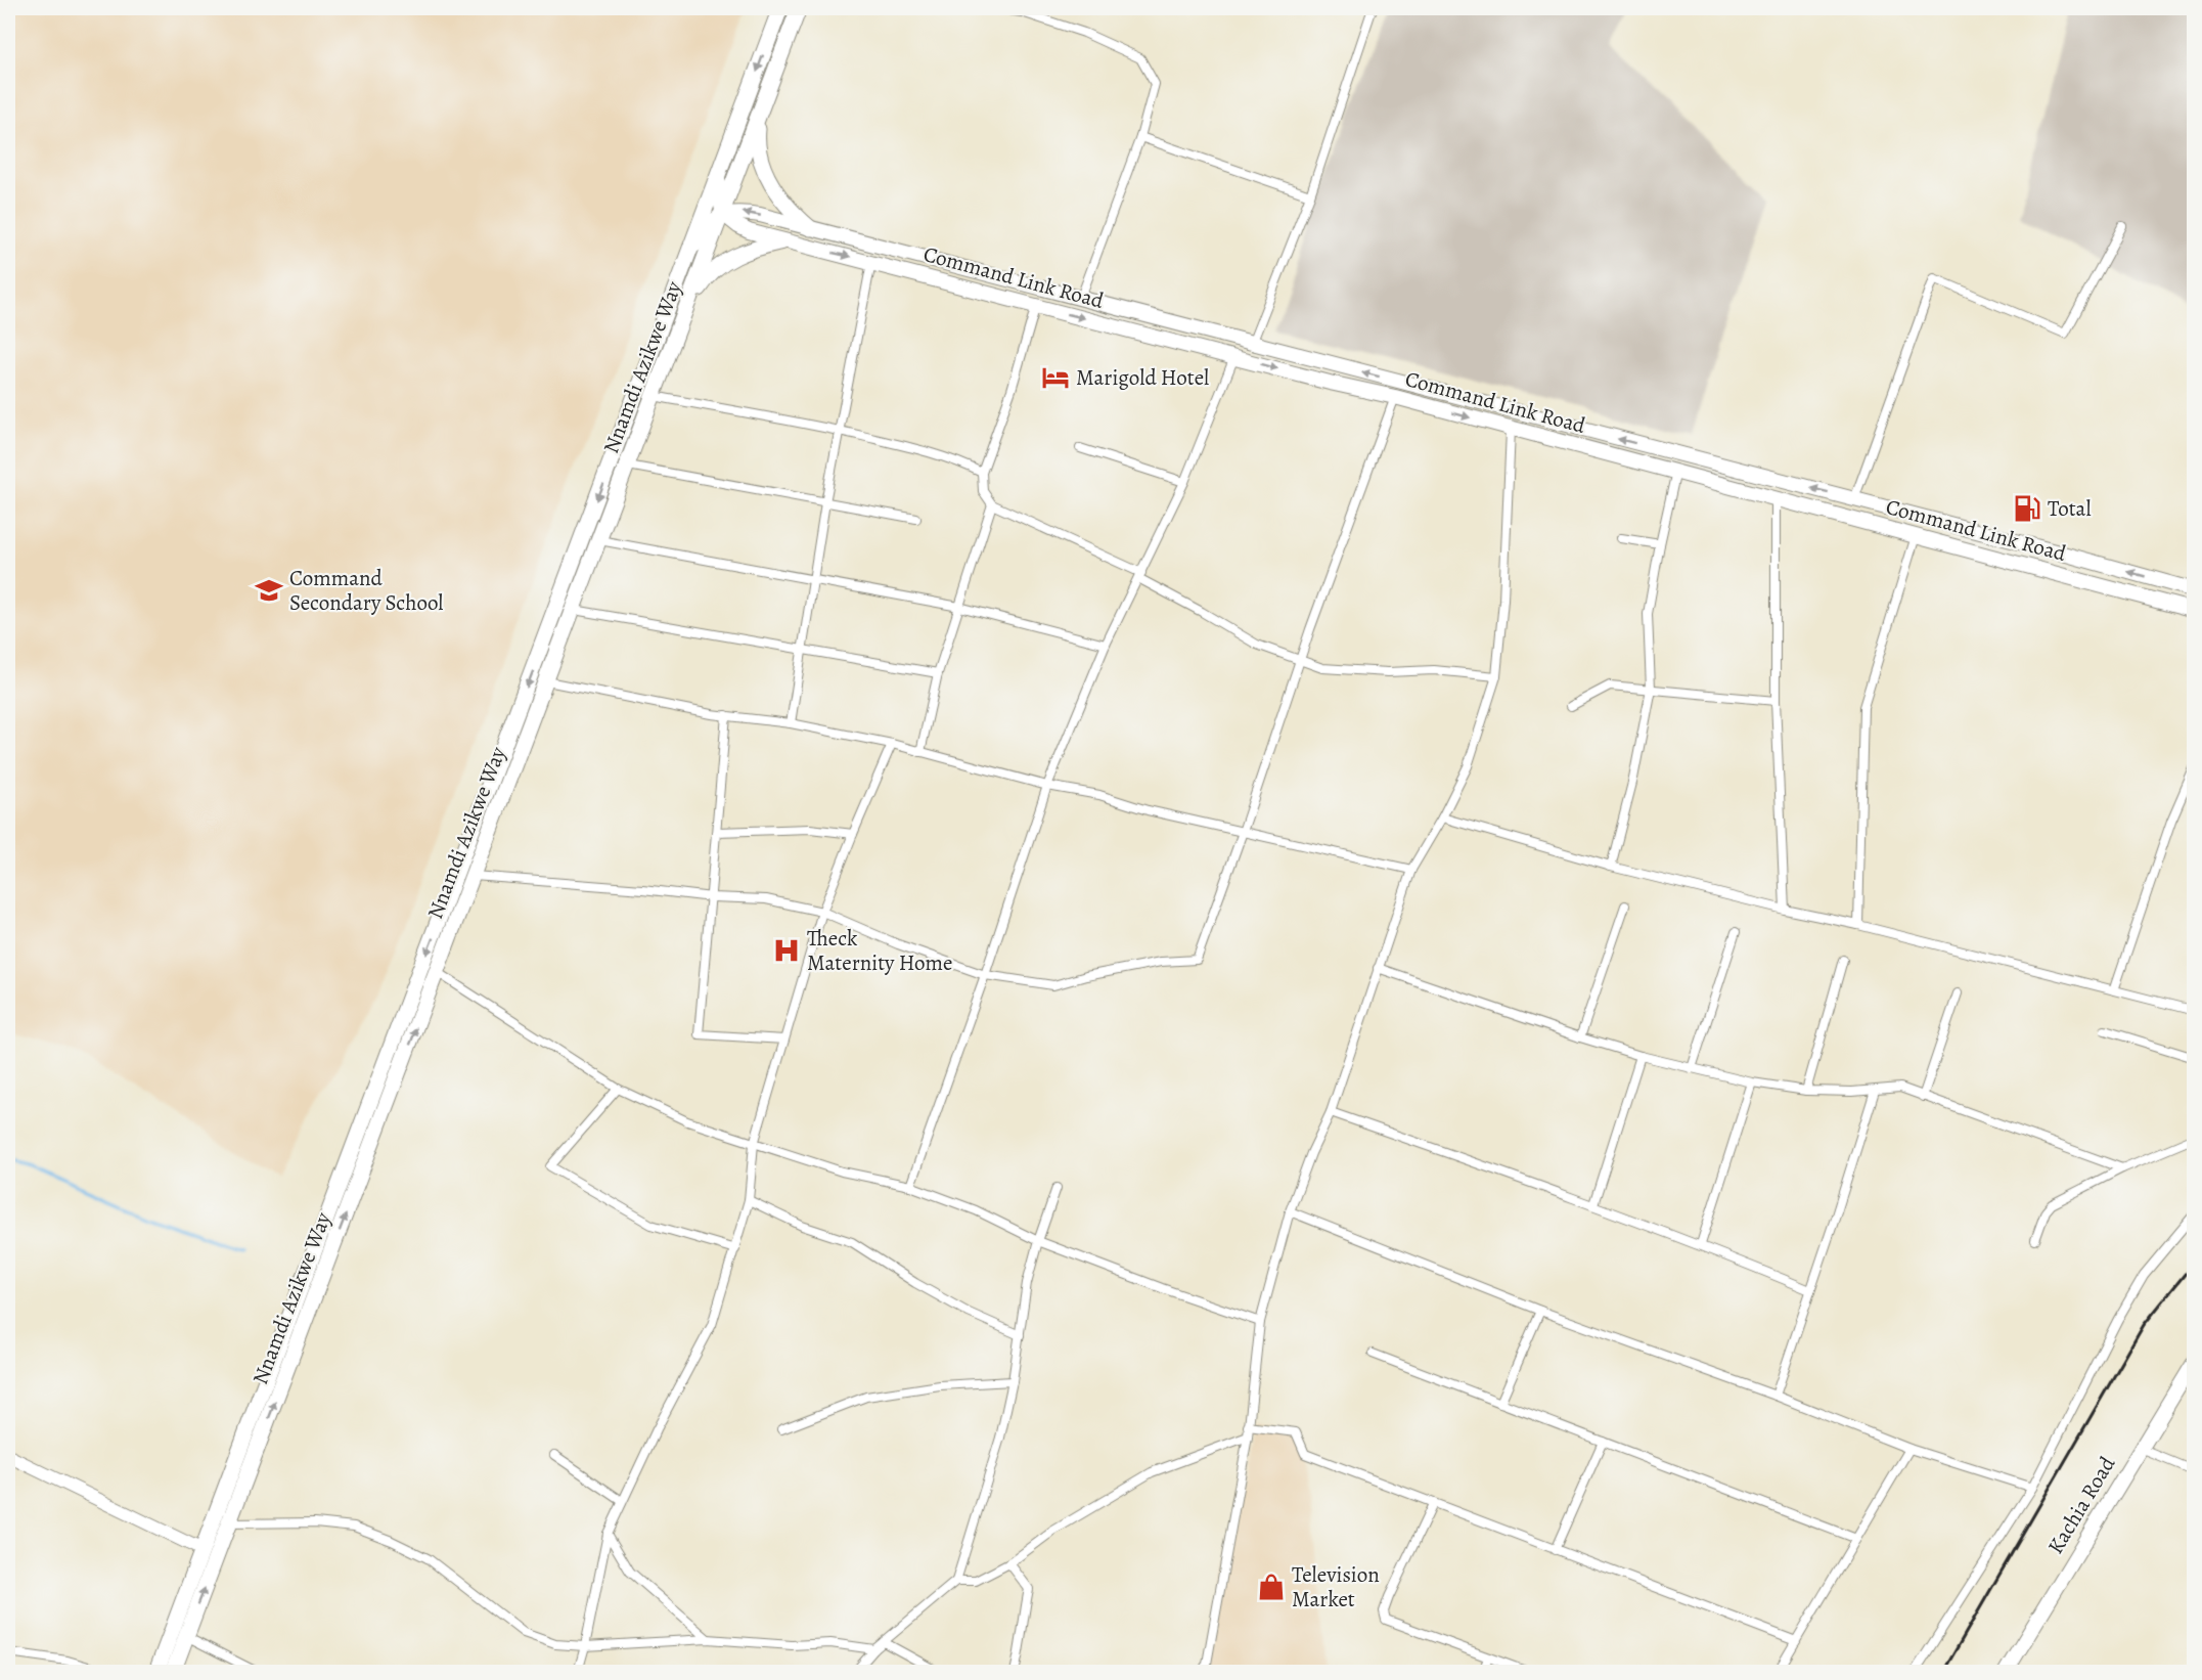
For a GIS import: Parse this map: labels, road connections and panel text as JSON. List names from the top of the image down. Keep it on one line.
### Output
{"streets":{"highway":["Nnamdi Azikwe Way"],"main road":["Command Link Road","Kachia Road"]},"crossings":[["Command Link Road","Nnamdi Azikwe Way"]],"places":{"hotel":["Marigold Hotel"],"fuel station":["Total"],"school or university":["Command Secondary School"],"hospital":["Theck Maternity Home"],"shop":["Television Market"]}}
